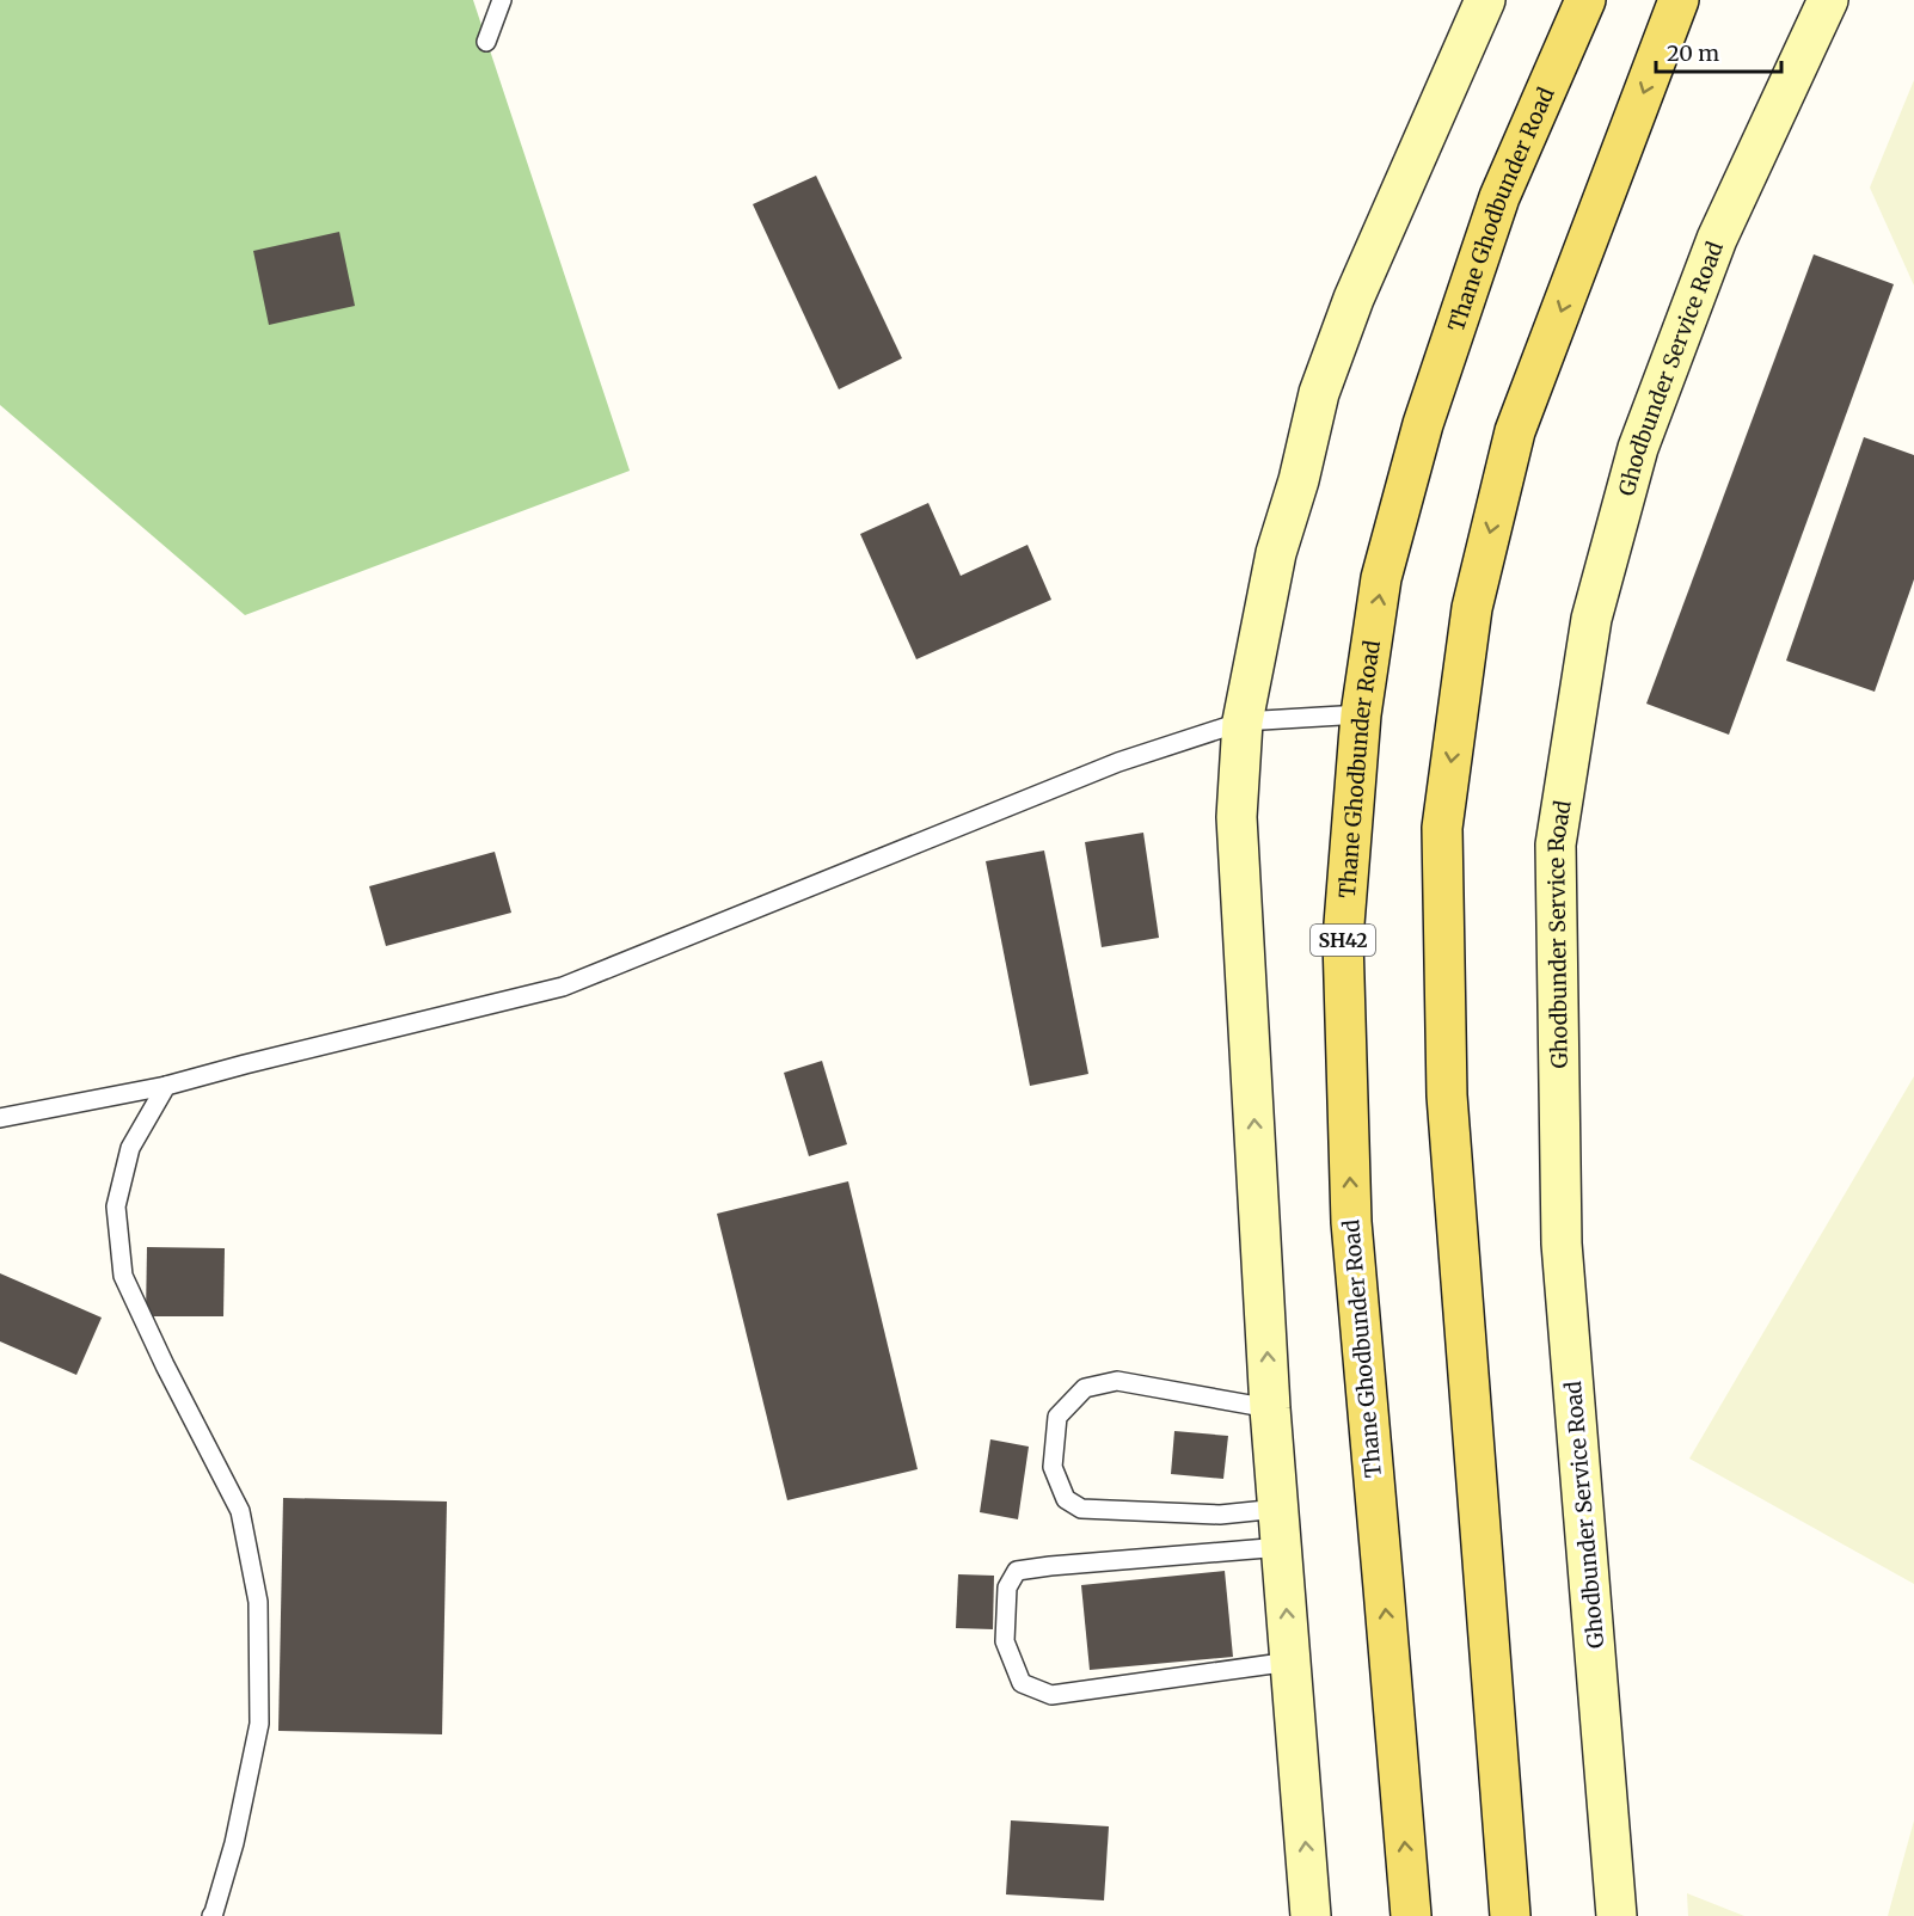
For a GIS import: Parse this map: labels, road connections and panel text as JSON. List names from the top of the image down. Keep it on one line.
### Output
{"streets":{"main road":["Thane Ghodbunder Road","SH42"],"street":["Ghodbunder Service Road"]},"scale_bar":"20 m"}
